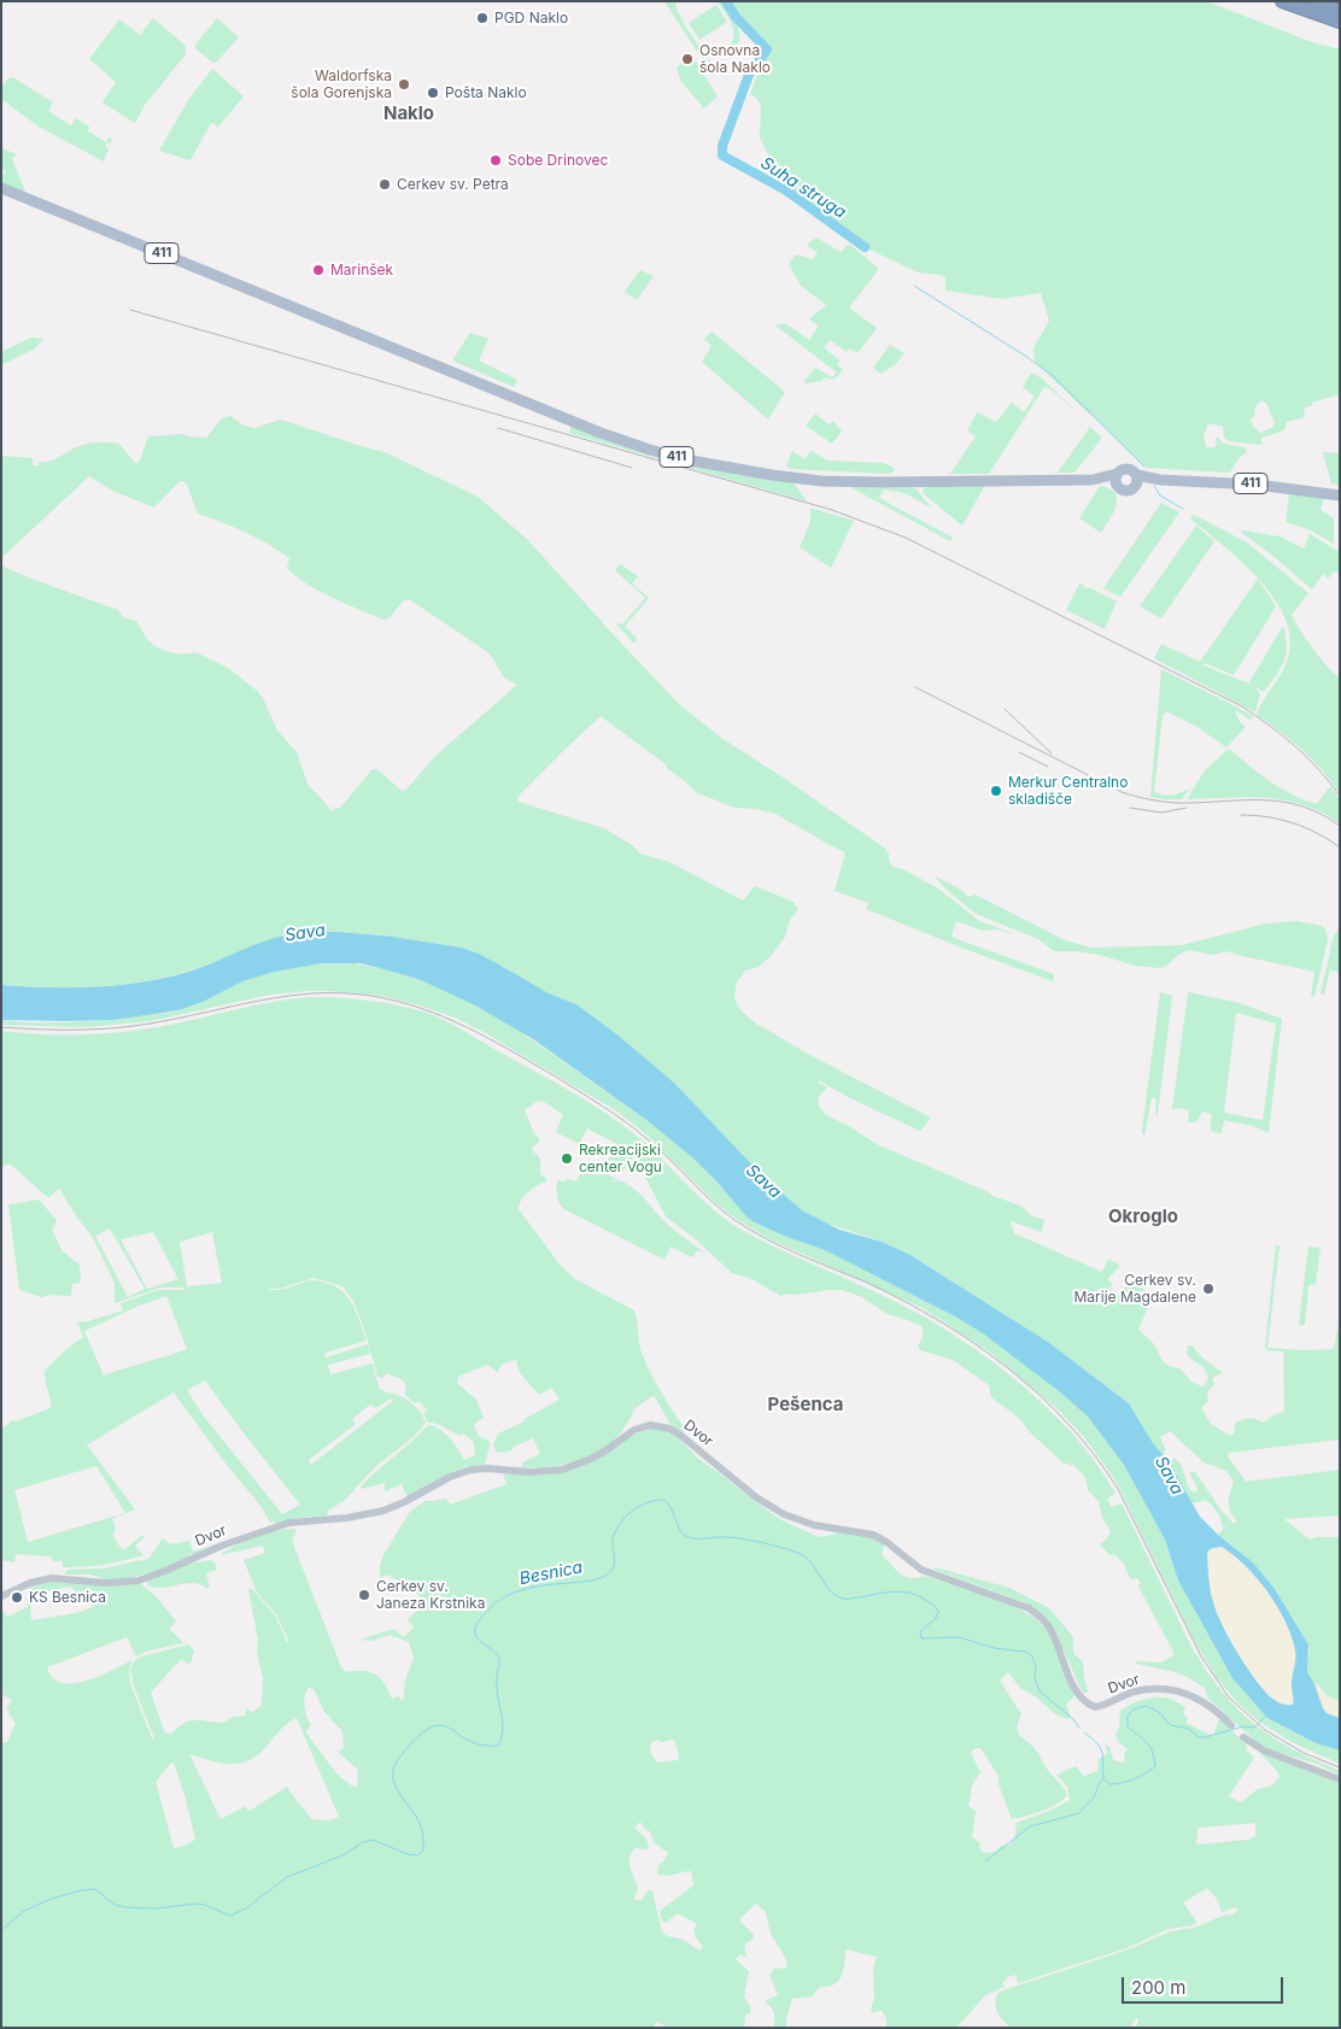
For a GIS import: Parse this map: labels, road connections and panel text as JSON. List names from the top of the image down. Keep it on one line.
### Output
{"streets":{"main road":["411"],"street":["Dvor"]},"districts":["Naklo","Okroglo","Pešenca"],"water":["Suha struga","Sava","Besnica"],"places":["PGD Naklo","Osnovna šola Naklo","Waldorfska šola Gorenjska","Pošta Naklo","Sobe Drinovec","Cerkev sv. Petra","Marinšek","Merkur Centralno skladišče","Rekreacijski center Vogu","Cerkev sv. Marije Magdalene","Cerkev sv. Janeza Krstnika","KS Besnica"],"scale_bar":"200 m"}
